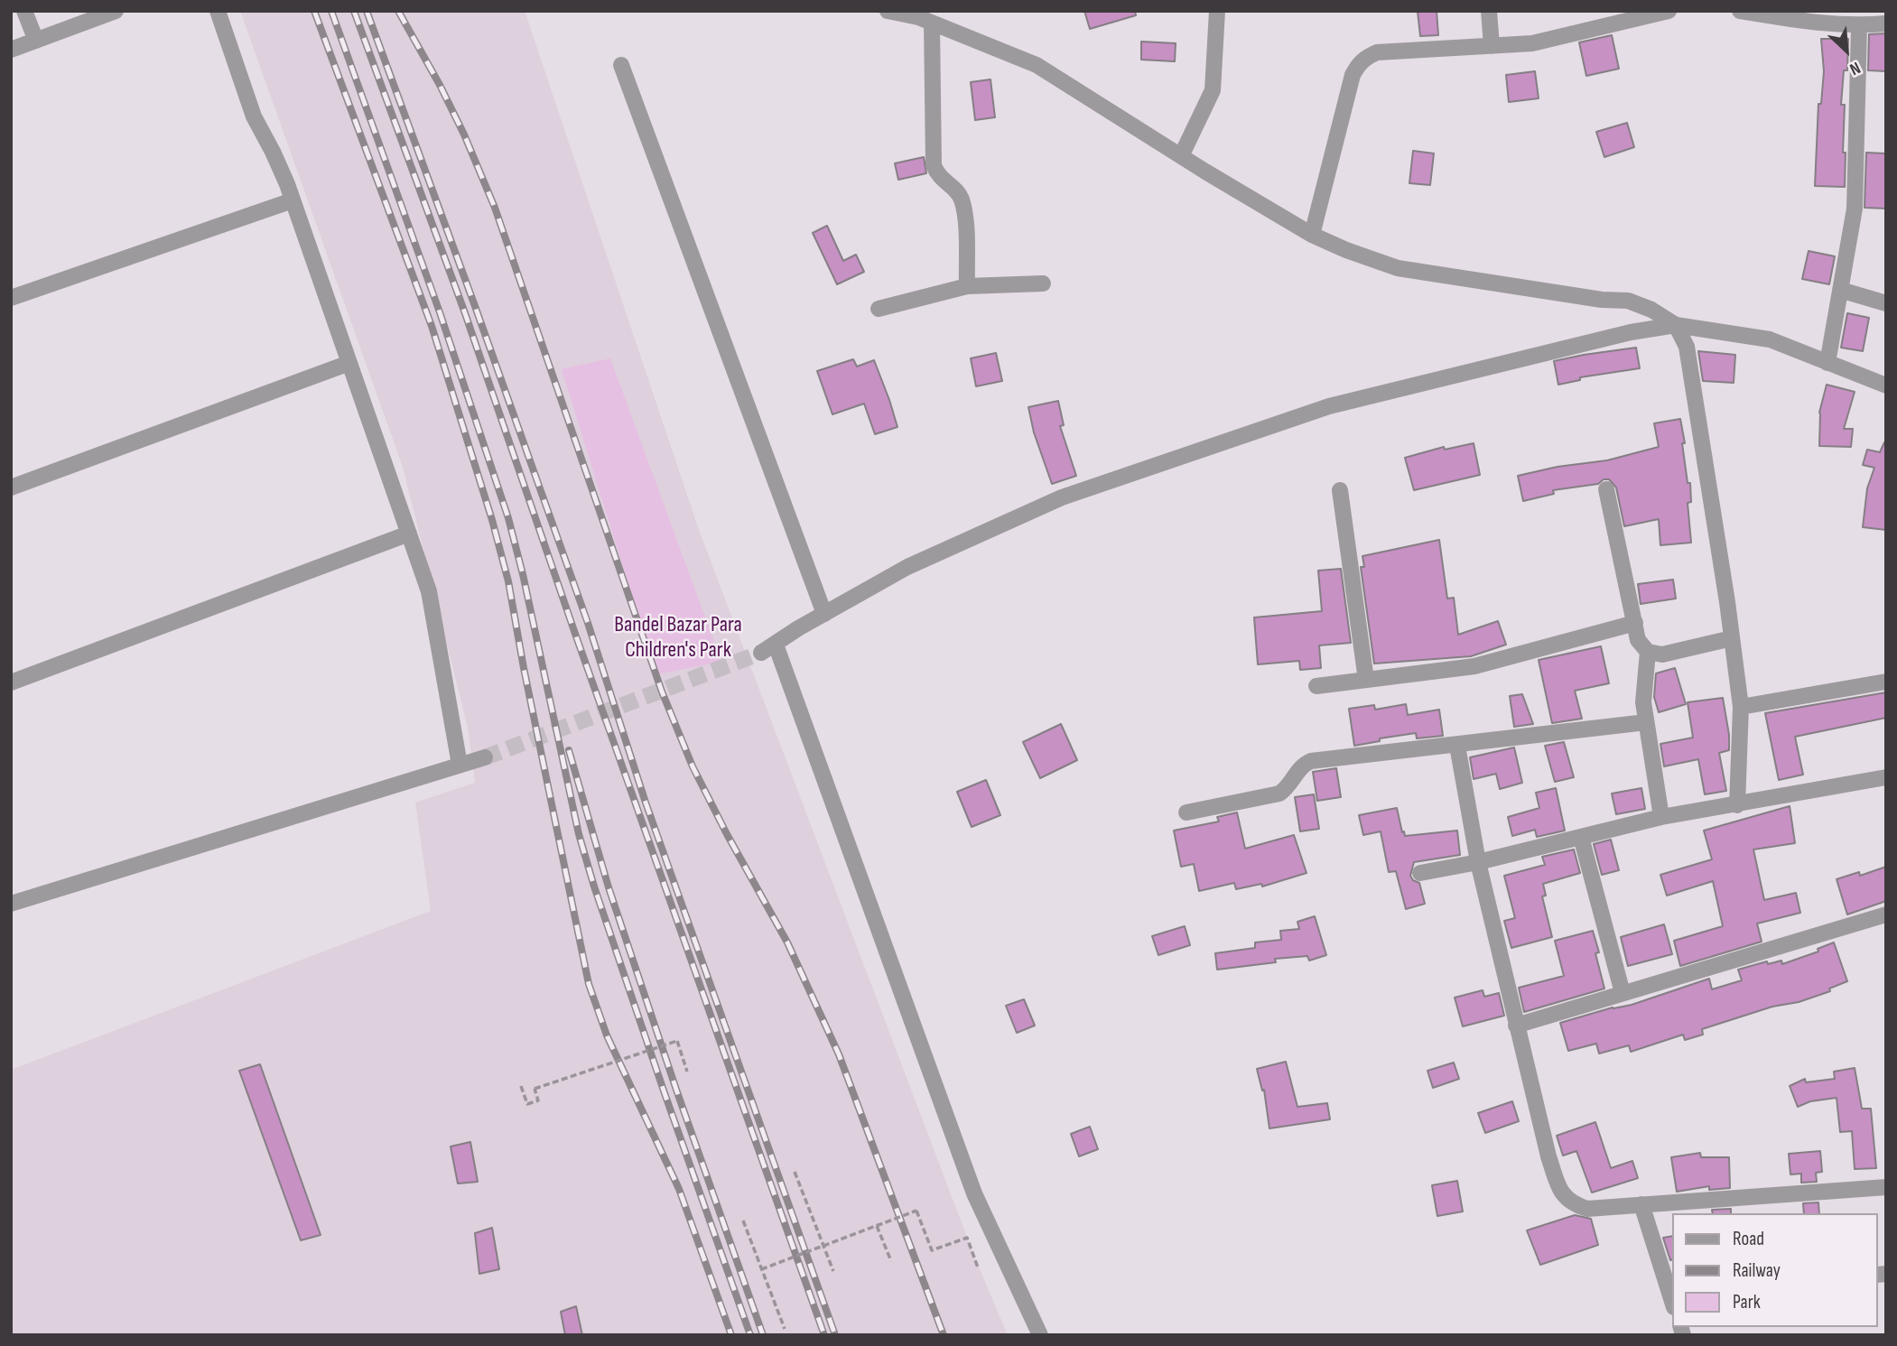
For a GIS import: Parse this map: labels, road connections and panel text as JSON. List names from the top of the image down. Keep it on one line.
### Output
{"parks":["Bandel Bazar Para Children's Park"],"legend":["Road","Railway","Park"],"north":"bottom right"}
